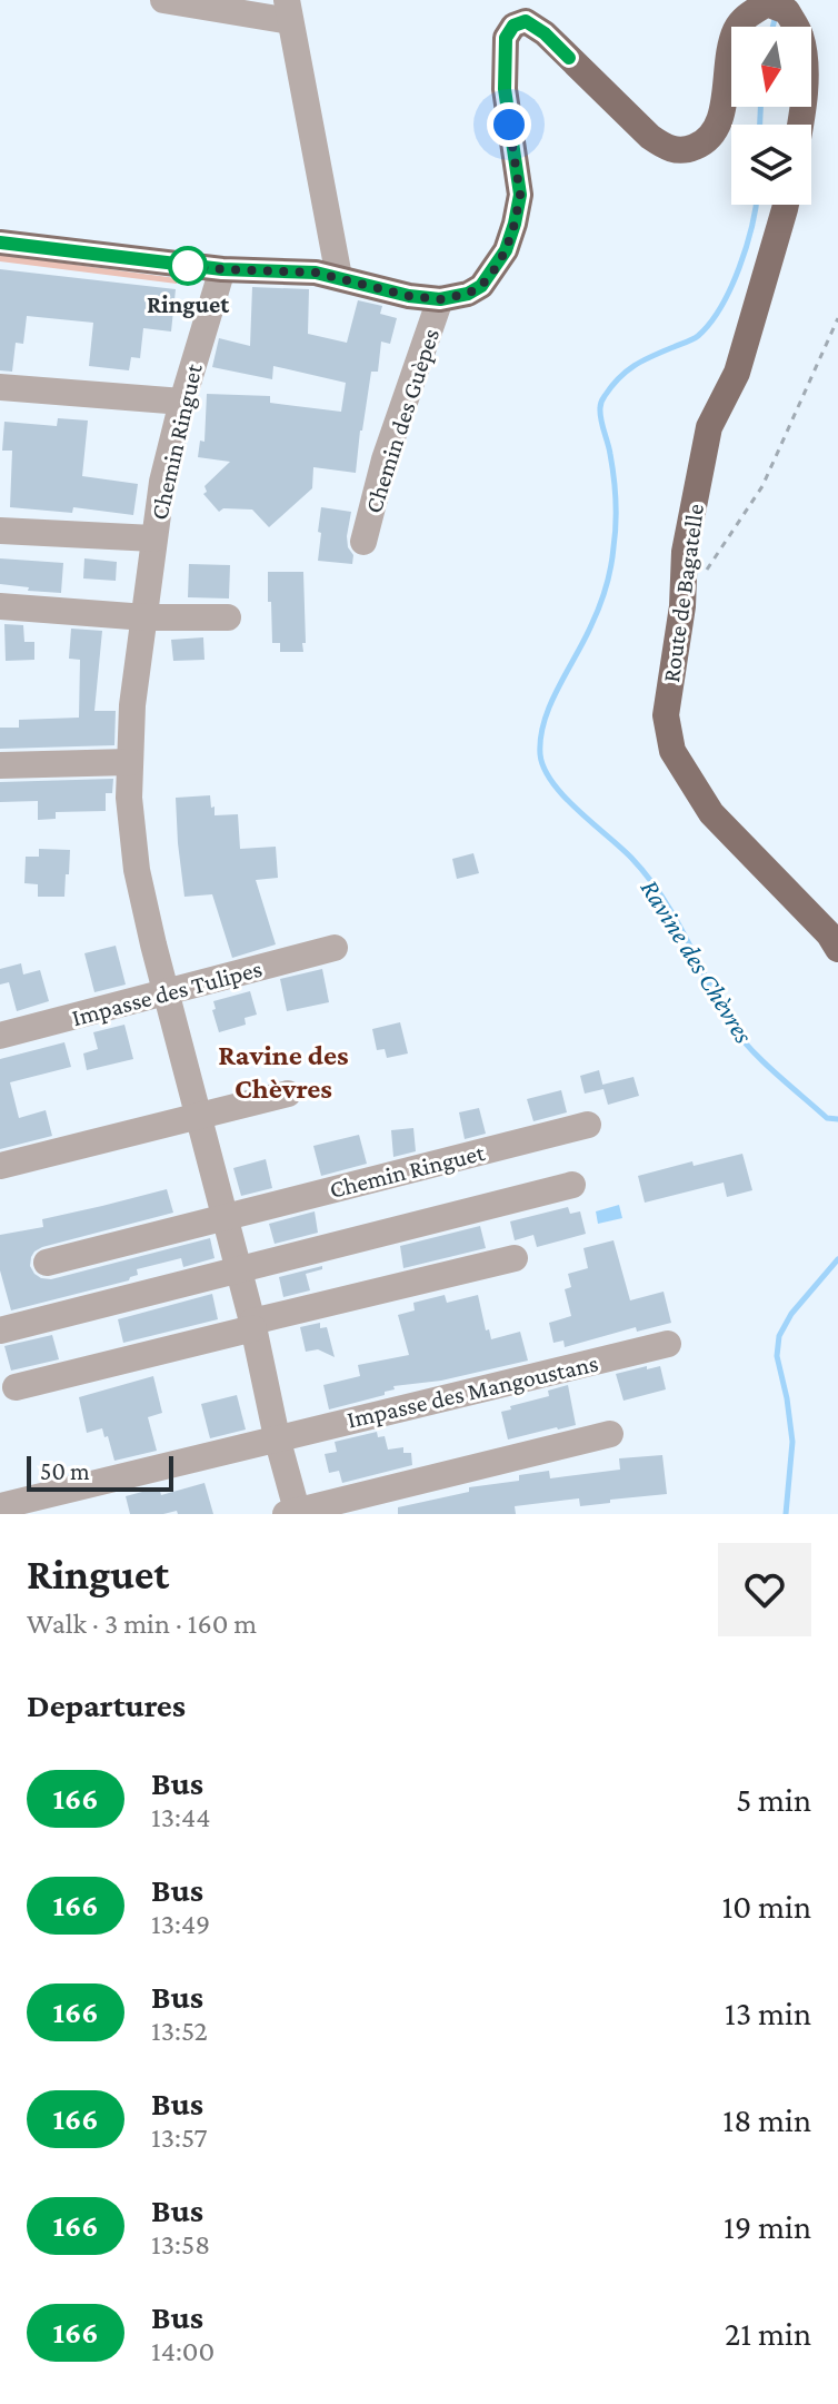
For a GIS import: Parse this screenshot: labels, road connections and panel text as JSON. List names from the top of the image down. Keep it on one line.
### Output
{"streets":{"main road":["Route de Bagatelle"],"street":["Chemin des Guèpes","Chemin Ringuet","Impasse des Tulipes","Impasse des Mangoustans"]},"crossings":[["Chemin Ringuet","Impasse des Tulipes"],["Chemin Ringuet","Impasse des Mangoustans"]],"districts":["Ravine des Chèvres"],"water":["Ravine des Chèvres"],"places":["Ringuet"],"lines":["bus line 166"],"scale_bar":"50 m","north":"bottom","page":{"scale":"50 m","heading":[["Ringuet","Walk · 3 min · 160 m"],"Departures"],"list":[{"mark":"166","name":"Bus","note":"13:44","value":"5 min"},{"mark":"166","name":"Bus","note":"13:49","value":"10 min"},{"mark":"166","name":"Bus","note":"13:52","value":"13 min"},{"mark":"166","name":"Bus","note":"13:57","value":"18 min"},{"mark":"166","name":"Bus","note":"13:58","value":"19 min"},{"mark":"166","name":"Bus","note":"14:00","value":"21 min"}]}}
